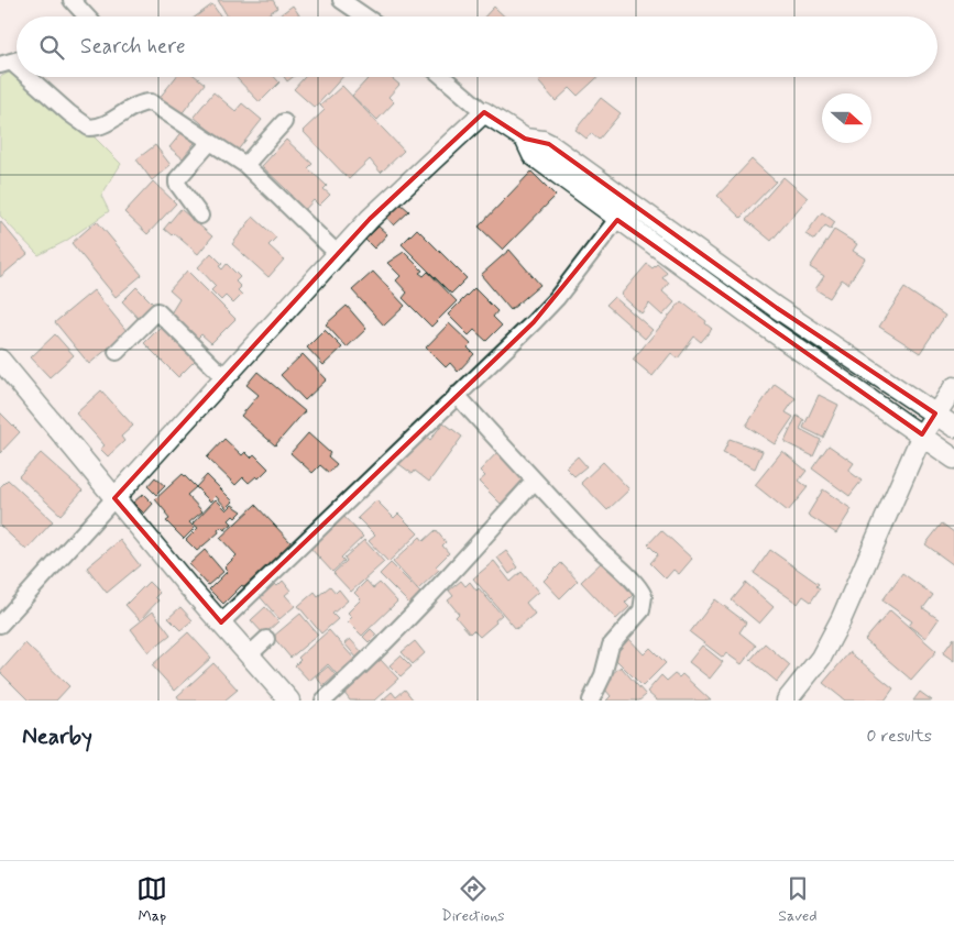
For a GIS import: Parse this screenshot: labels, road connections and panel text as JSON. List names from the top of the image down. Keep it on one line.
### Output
{"north":"right","page":{"search":"Search here","heading":["Nearby","0 results"],"nav":["Map","Directions","Saved"]}}
